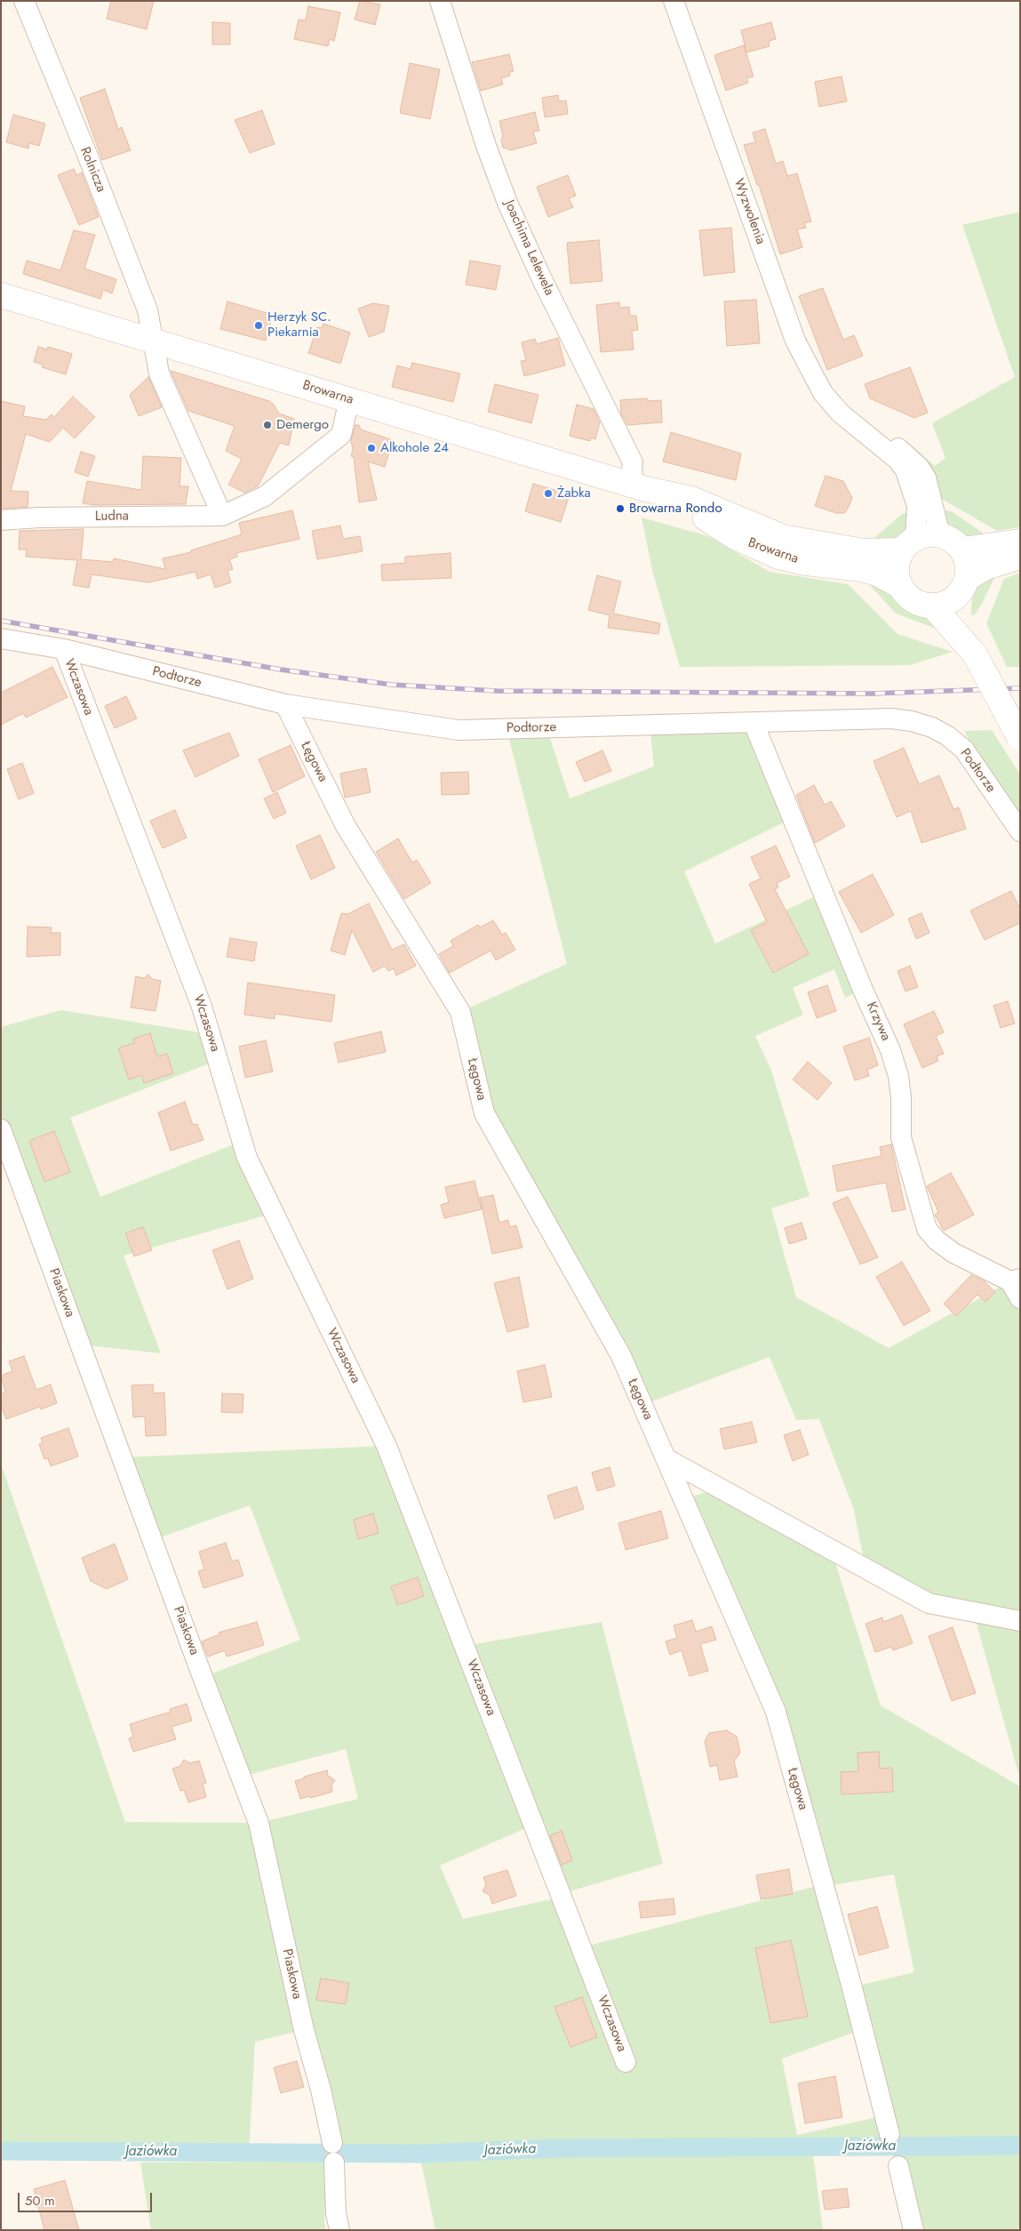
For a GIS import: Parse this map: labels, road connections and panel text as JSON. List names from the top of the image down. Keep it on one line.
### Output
{"streets":{"street":["Rolnicza","Wyzwolenia","Joachima Lelewela","Browarna","Ludna","Podtorze","Wczasowa","Łęgowa","Krzywa","Piaskowa"]},"crossings":[["Rolnicza","Browarna"],["Wyzwolenia","Browarna"],["Joachima Lelewela","Browarna"],["Browarna","Ludna"],["Podtorze","Wczasowa"],["Podtorze","Łęgowa"],["Podtorze","Krzywa"]],"water":["Jaziówka"],"places":["Herzyk SC. Piekarnia","Demergo","Alkohole 24","Żabka","Browarna Rondo"],"scale_bar":"50 m"}
